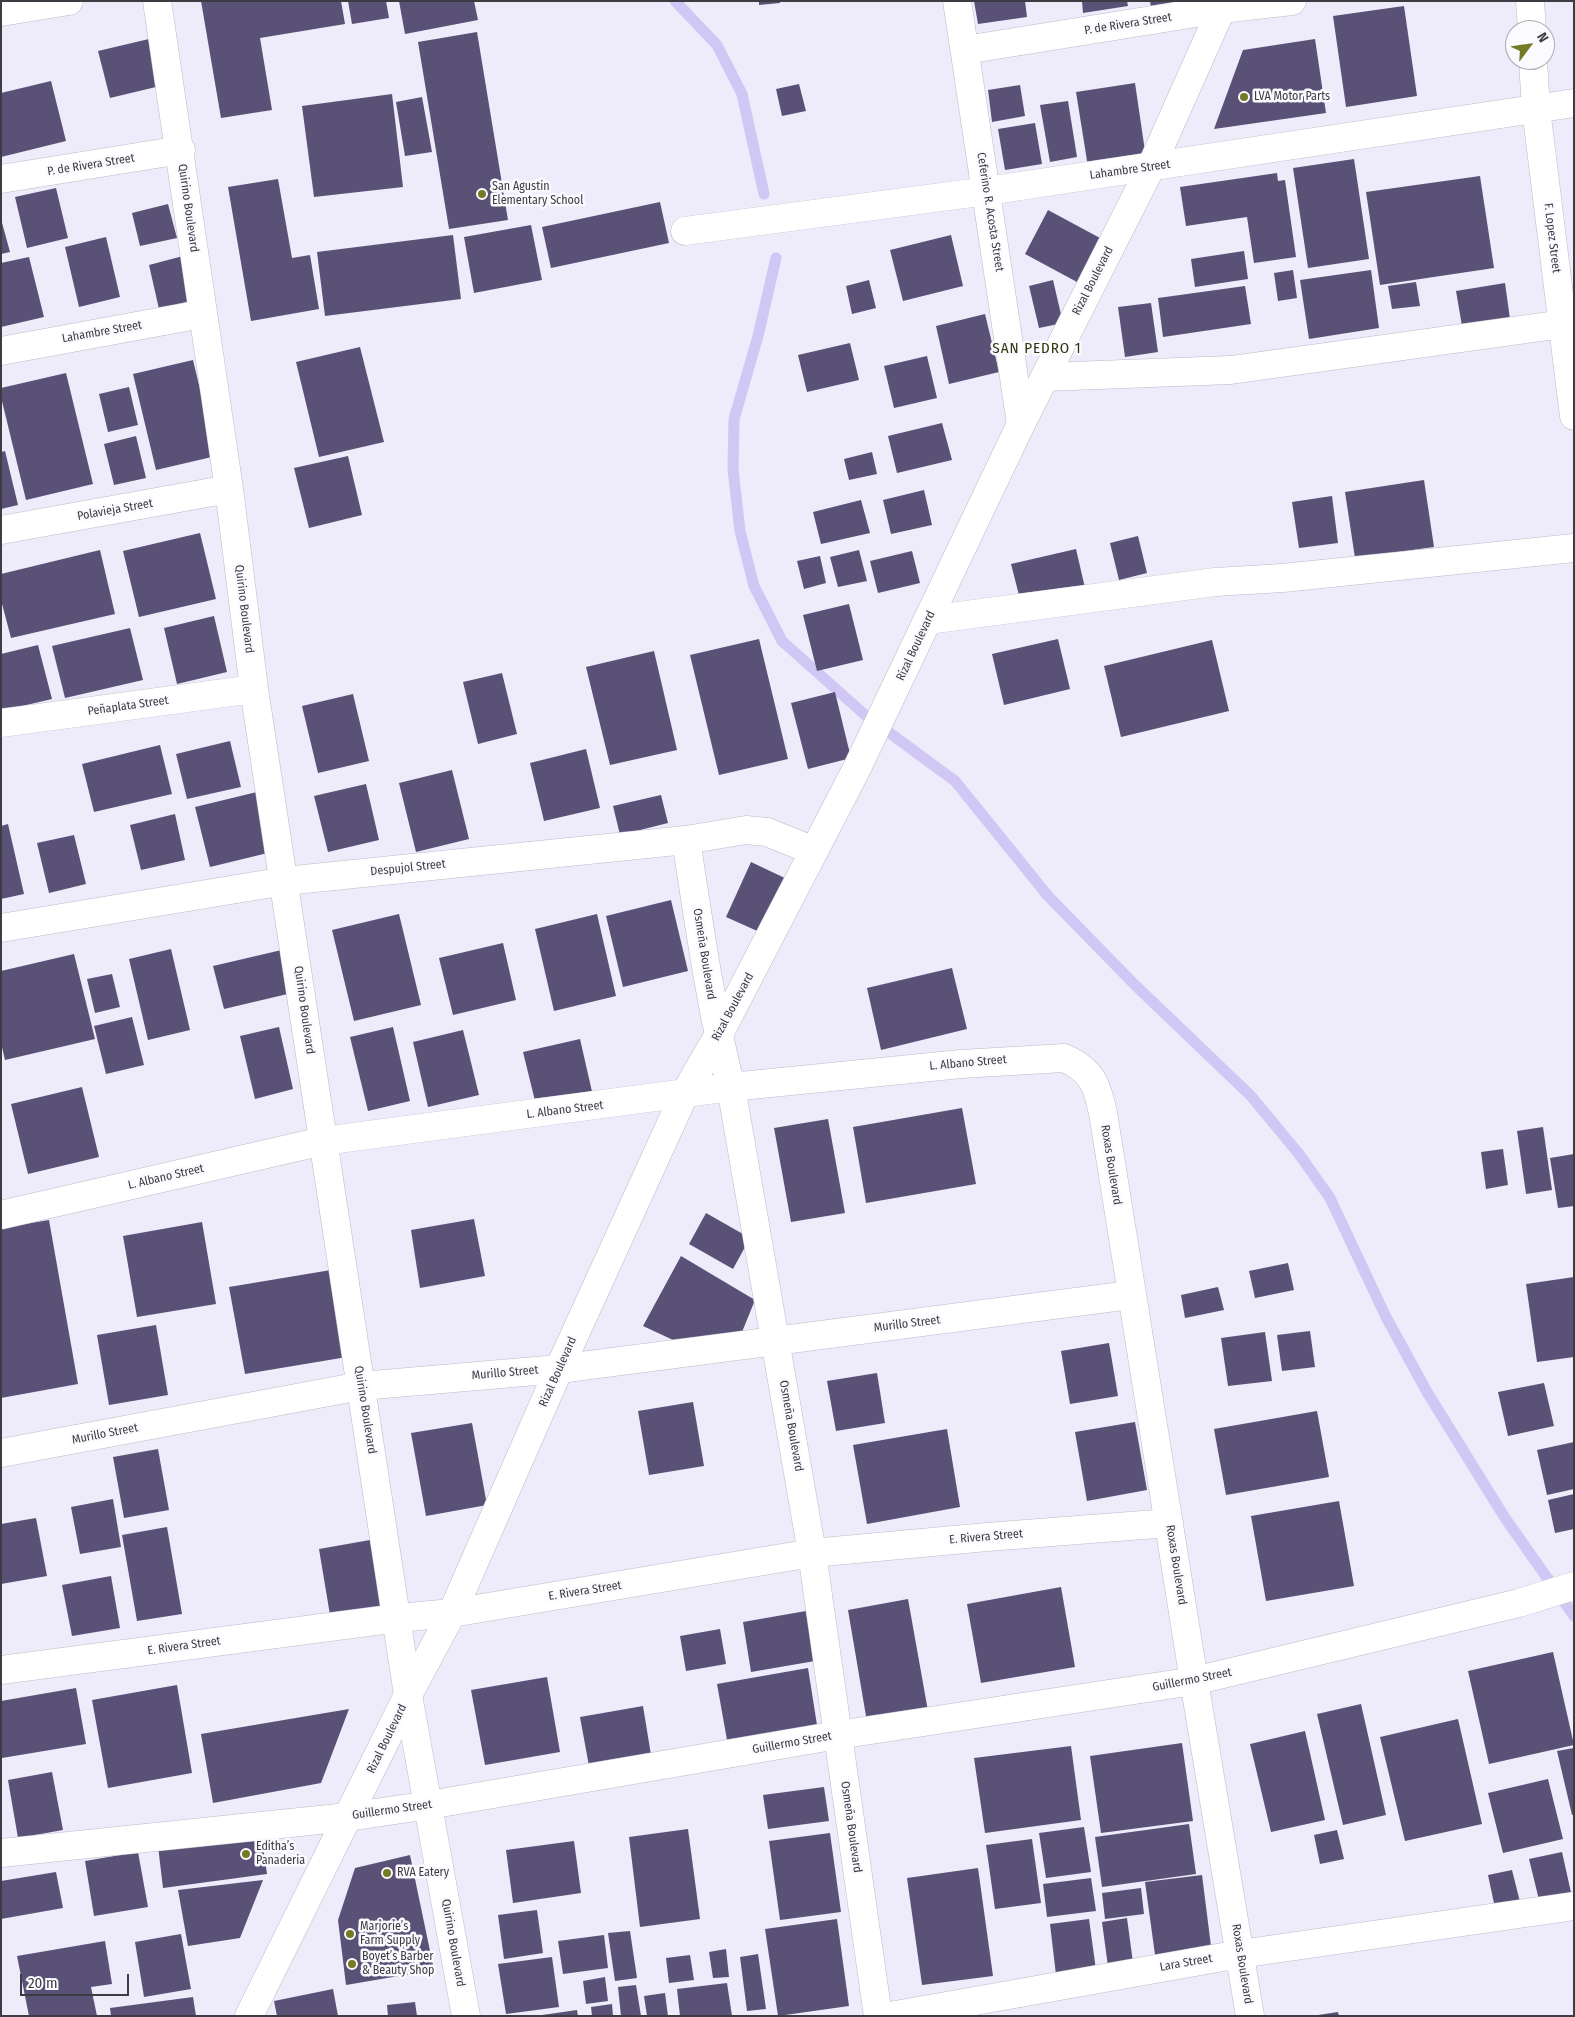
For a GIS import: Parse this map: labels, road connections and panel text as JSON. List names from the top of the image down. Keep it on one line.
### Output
{"streets":{"street":["P. de Rivera Street","Lahambre Street","Quirino Boulevard","Ceferino R. Acosta Street","F. Lopez Street","Rizal Boulevard","Polavieja Street","Peñaplata Street","Despujol Street","Osmeña Boulevard","L. Albano Street","Roxas Boulevard","Murillo Street","E. Rivera Street","Guillermo Street","Lara Street"]},"crossings":[["P. de Rivera Street","Quirino Boulevard"],["P. de Rivera Street","Ceferino R. Acosta Street"],["P. de Rivera Street","Rizal Boulevard"],["Lahambre Street","Quirino Boulevard"],["Lahambre Street","Ceferino R. Acosta Street"],["Lahambre Street","F. Lopez Street"],["Lahambre Street","Rizal Boulevard"],["Quirino Boulevard","Rizal Boulevard"],["Quirino Boulevard","Polavieja Street"],["Quirino Boulevard","Peñaplata Street"],["Quirino Boulevard","Despujol Street"],["Quirino Boulevard","L. Albano Street"],["Quirino Boulevard","Murillo Street"],["Quirino Boulevard","E. Rivera Street"],["Quirino Boulevard","Guillermo Street"],["Ceferino R. Acosta Street","Rizal Boulevard"],["Rizal Boulevard","Despujol Street"],["Rizal Boulevard","Osmeña Boulevard"],["Rizal Boulevard","L. Albano Street"],["Rizal Boulevard","Murillo Street"],["Rizal Boulevard","E. Rivera Street"],["Rizal Boulevard","Guillermo Street"],["Despujol Street","Osmeña Boulevard"],["Osmeña Boulevard","L. Albano Street"],["Osmeña Boulevard","Murillo Street"],["Osmeña Boulevard","E. Rivera Street"],["Osmeña Boulevard","Guillermo Street"],["L. Albano Street","Roxas Boulevard"],["Roxas Boulevard","Murillo Street"],["Roxas Boulevard","E. Rivera Street"],["Roxas Boulevard","Guillermo Street"],["Roxas Boulevard","Lara Street"]],"districts":["SAN PEDRO 1"],"places":["LVA Motor Parts","San Agustin Elementary School","Editha’s Panaderia","RVA Eatery","Marjorie’s Farm Supply","Boyet’s Barber & Beauty Shop"],"scale_bar":"20 m","north":"top right"}
